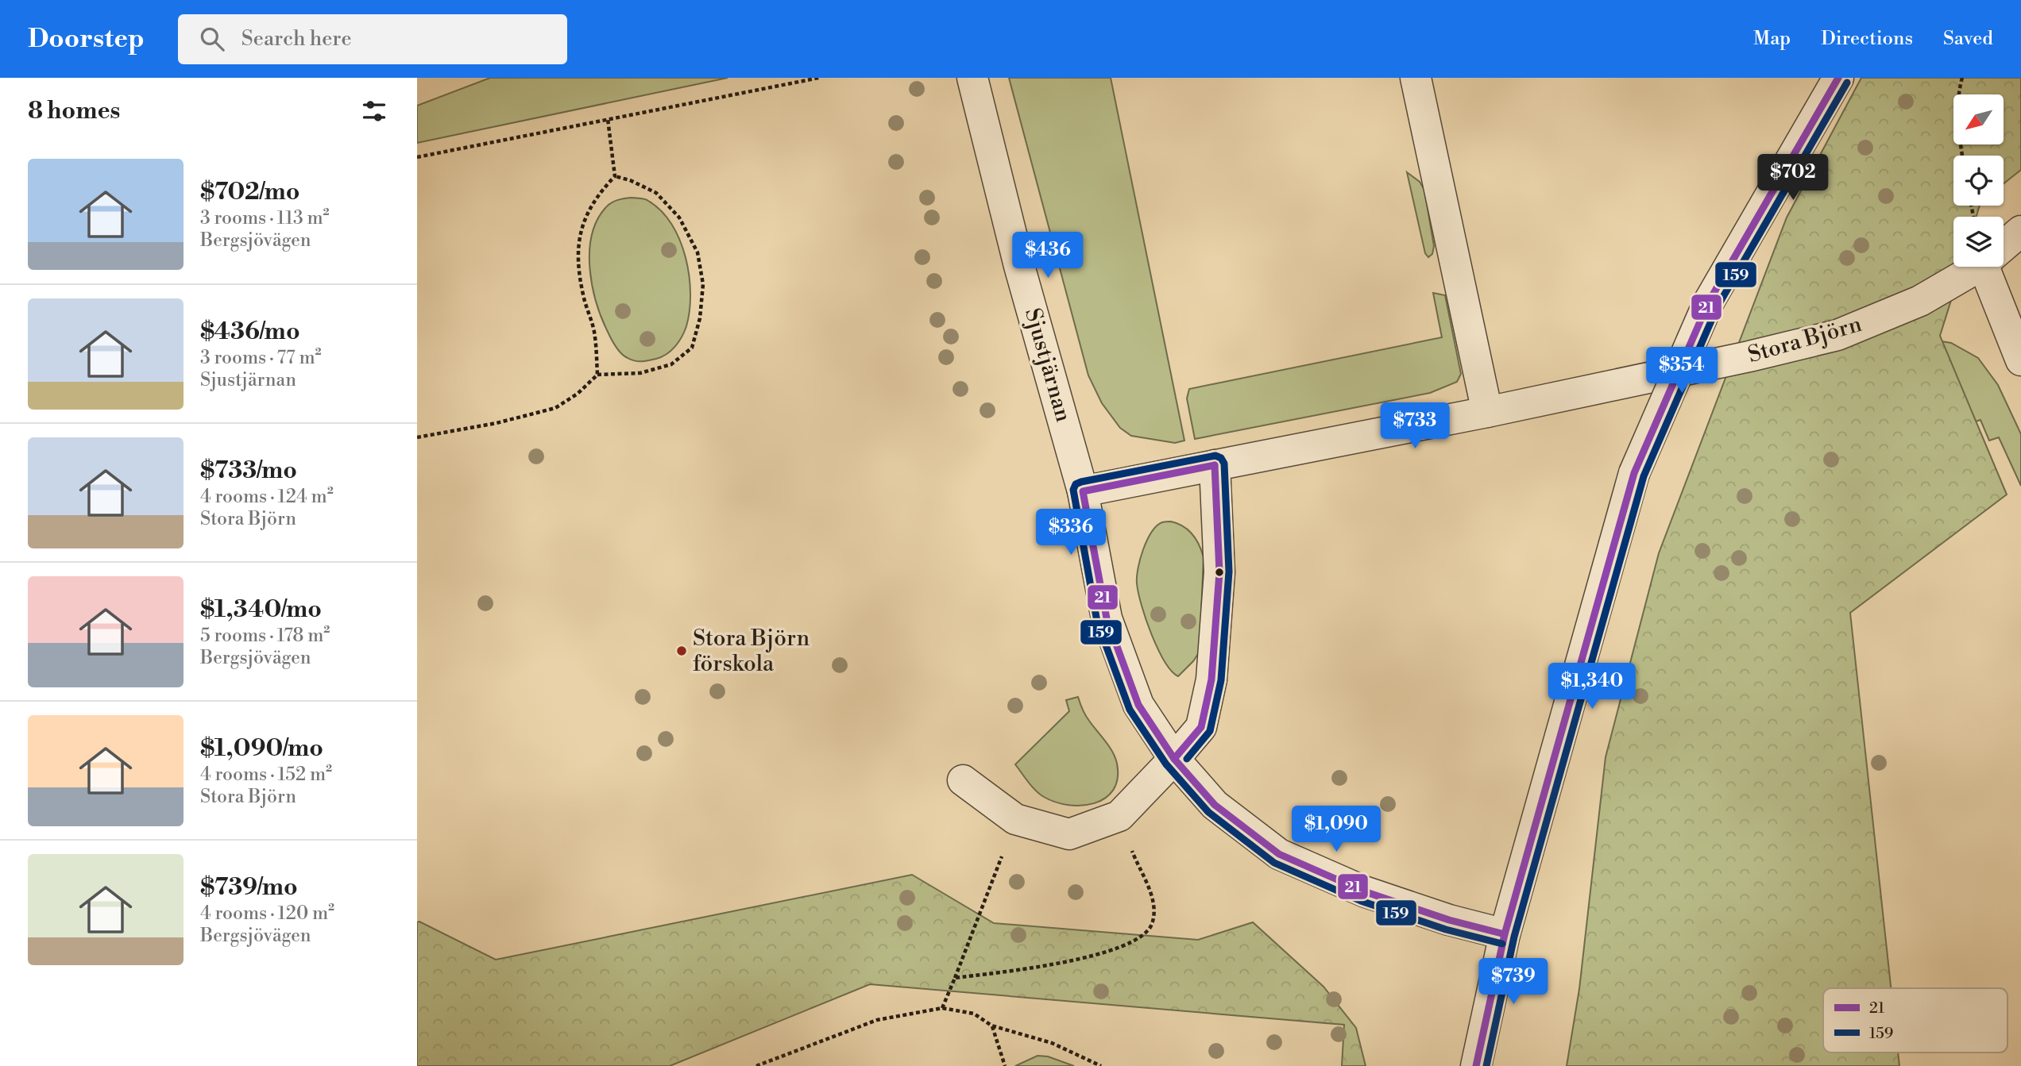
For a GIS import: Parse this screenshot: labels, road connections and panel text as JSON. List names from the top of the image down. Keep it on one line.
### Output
{"streets":{"street":["Stora Björn","Sjustjärnan"]},"crossings":[["Stora Björn","Sjustjärnan"]],"places":["Stora Björn förskola"],"lines":["transit line 21","transit line 159"],"legend":["21","159"],"north":"bottom left","page":{"header":"Doorstep","search":"Search here","nav":["Map","Directions","Saved"],"heading":"8 homes","list":[{"name":"$702/mo","note":"3 rooms · 113 m² · Bergsjövägen"},{"name":"$436/mo","note":"3 rooms · 77 m² · Sjustjärnan"},{"name":"$733/mo","note":"4 rooms · 124 m² · Stora Björn"},{"name":"$1,340/mo","note":"5 rooms · 178 m² · Bergsjövägen"},{"name":"$1,090/mo","note":"4 rooms · 152 m² · Stora Björn"},{"name":"$739/mo","note":"4 rooms · 120 m² · Bergsjövägen"}],"price":["$702","$436","$354","$733","$336","$1,340","$1,090","$739"]}}
